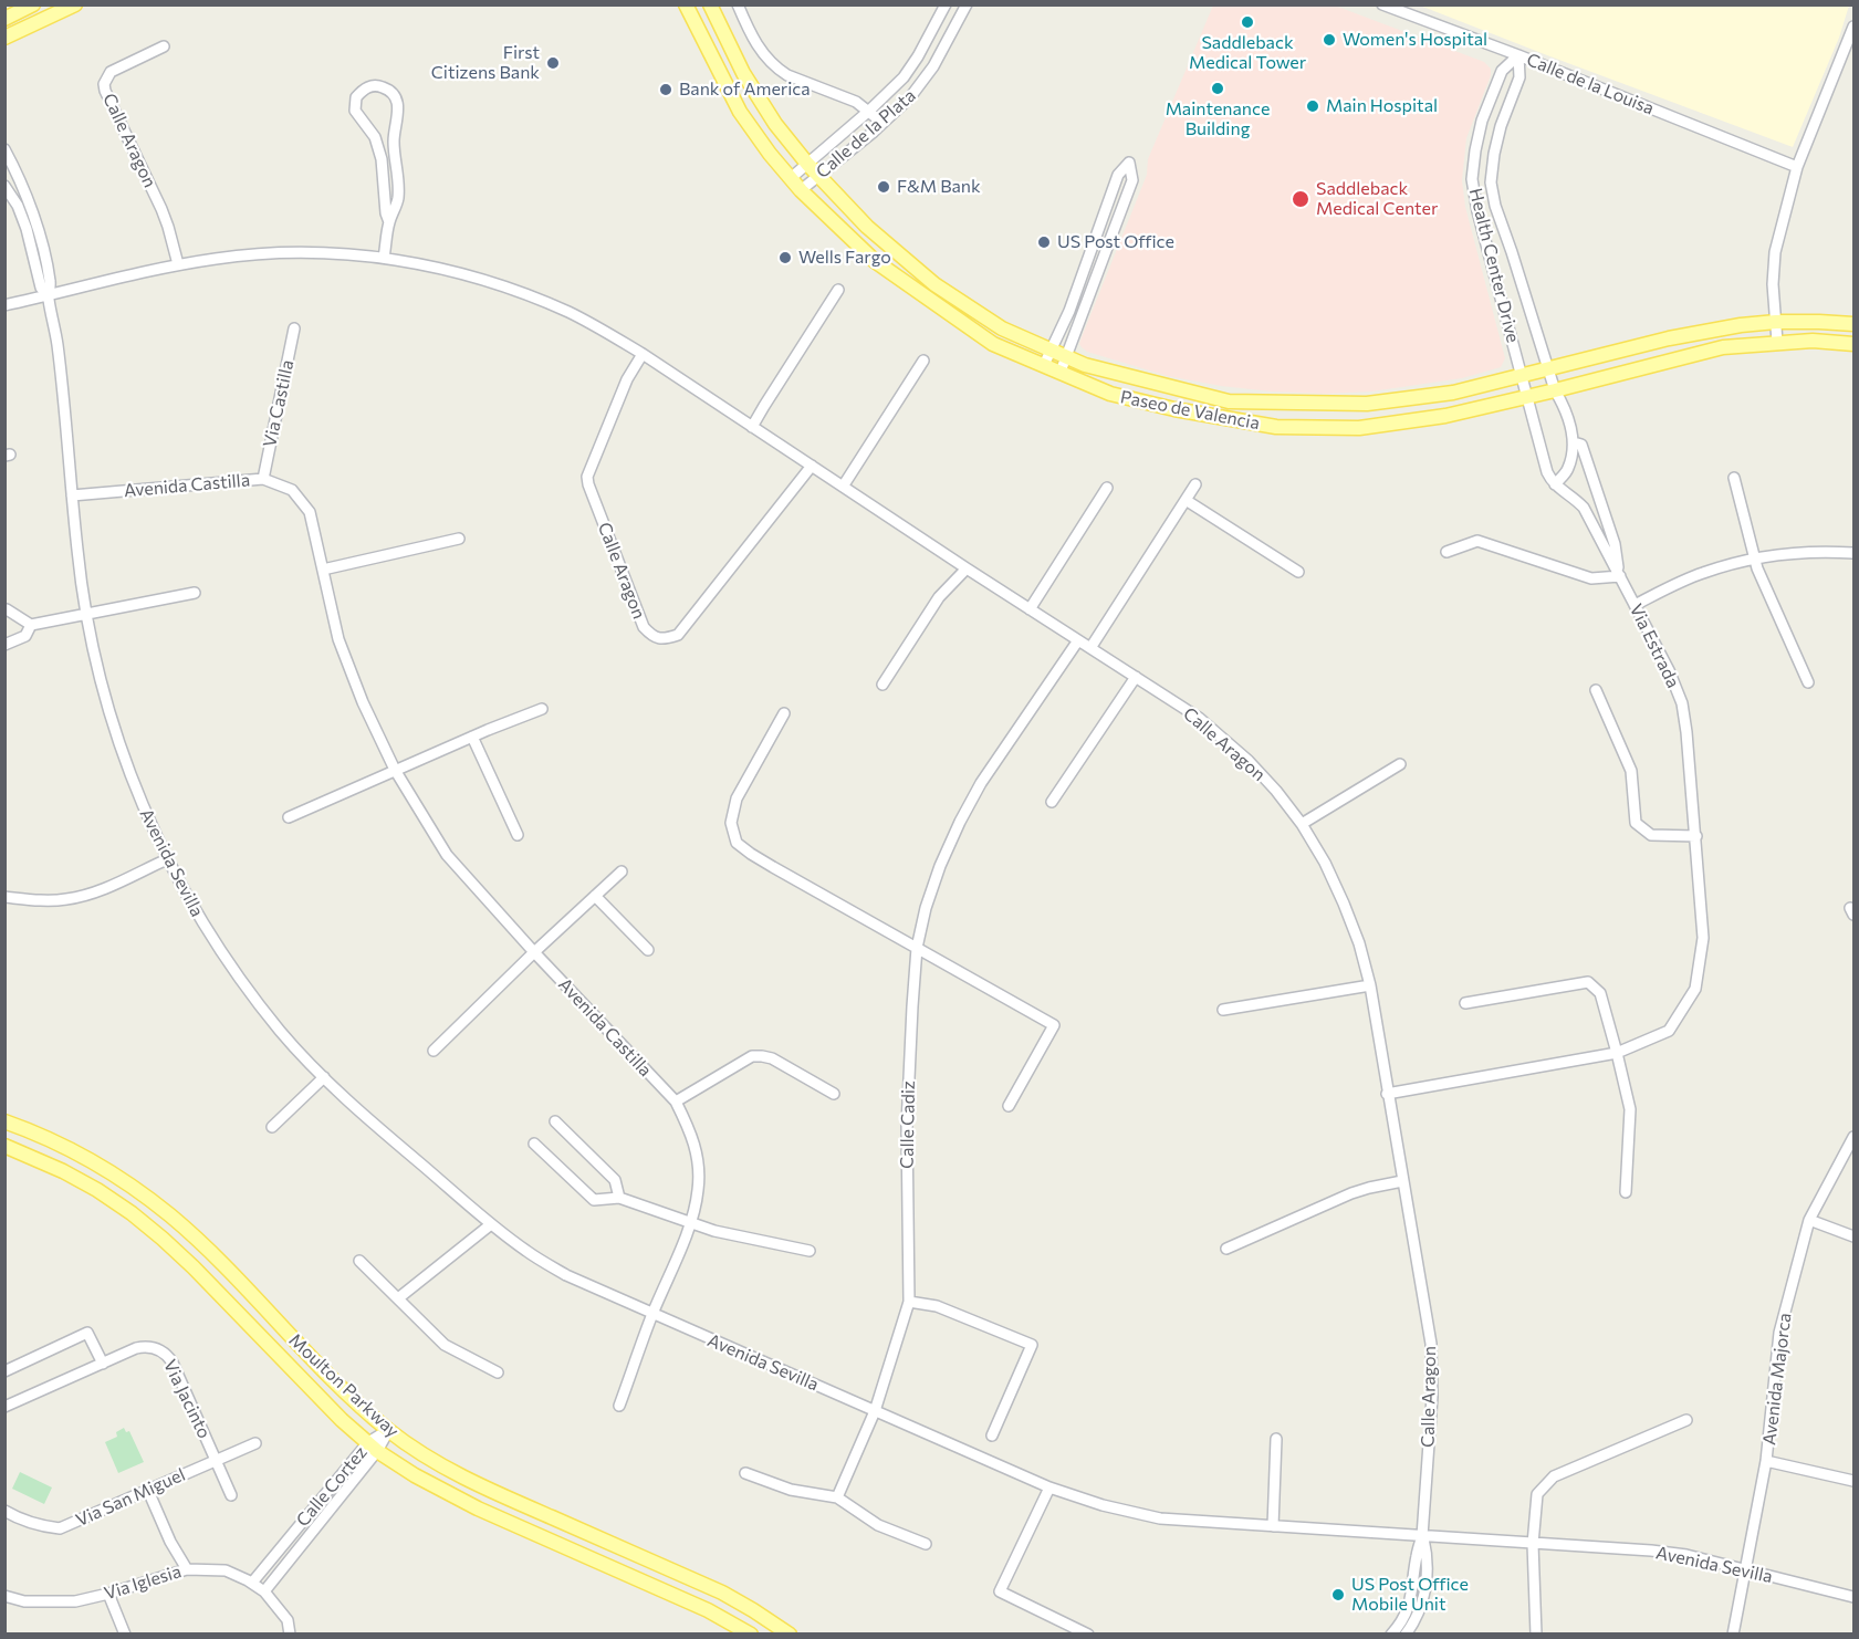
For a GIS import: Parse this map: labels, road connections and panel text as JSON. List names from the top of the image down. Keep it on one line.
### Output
{"streets":{"main road":["Paseo de Valencia","Moulton Parkway"],"street":["Calle de la Louisa","Calle de la Plata","Calle Aragon","Health Center Drive","Via Castilla","Avenida Castilla","Via Estrada","Avenida Sevilla","Calle Cadiz","Avenida Majorca","Via Jacinto","Calle Cortez","Via San Miguel","Via Iglesia"]},"crossings":[["Calle de la Louisa","Health Center Drive"],["Calle de la Plata","Paseo de Valencia"],["Calle Aragon","Via Estrada"],["Calle Aragon","Avenida Sevilla"],["Calle Aragon","Calle Cadiz"],["Health Center Drive","Paseo de Valencia"],["Health Center Drive","Via Estrada"],["Via Castilla","Avenida Castilla"],["Paseo de Valencia","Via Estrada"],["Avenida Castilla","Avenida Sevilla"],["Avenida Sevilla","Calle Cadiz"],["Avenida Sevilla","Avenida Majorca"],["Moulton Parkway","Calle Cortez"],["Via Jacinto","Via San Miguel"],["Calle Cortez","Via Iglesia"]],"places":["Saddleback Medical Tower","Women's Hospital","First Citizens Bank","Maintenance Building","Bank of America","Main Hospital","F&M Bank","Saddleback Medical Center","US Post Office","Wells Fargo","US Post Office Mobile Unit"]}
